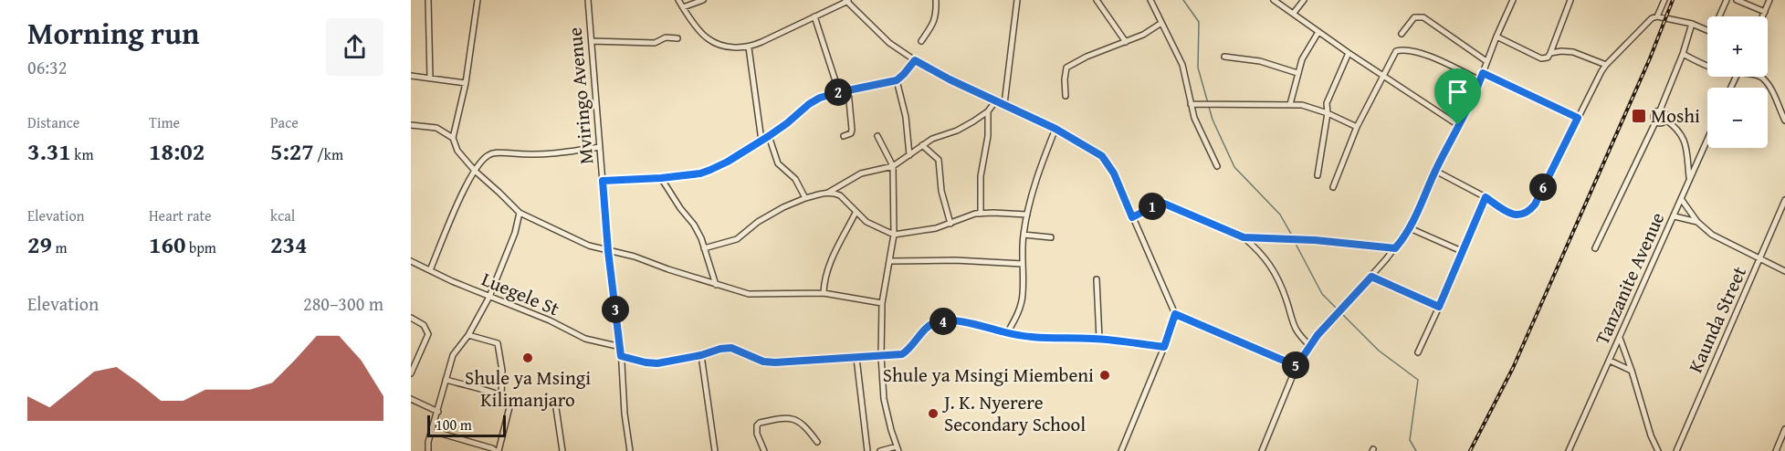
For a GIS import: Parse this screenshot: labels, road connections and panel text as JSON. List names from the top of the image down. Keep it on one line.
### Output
{"streets":{"street":["Mviringo Avenue","Tanzanite Avenue","Luegele St","Kaunda Street"]},"crossings":[["Mviringo Avenue","Luegele St"]],"places":{"transit":["Moshi"],"other":["Shule ya Msingi Kilimanjaro","Shule ya Msingi Miembeni","J. K. Nyerere Secondary School"]},"scale_bar":"100 m","page":{"heading":["Morning run","06:32"],"map_buttons":["+","−"],"pins":["2","6","1","3","4","5"],"stats":[["Distance","3.31 km"],["Time","18:02"],["Pace","5:27 /km"],["Elevation","29 m"],["Heart rate","160 bpm"],["kcal","234"]],"chart":["Elevation","280–300 m"],"scale":"100 m"}}
